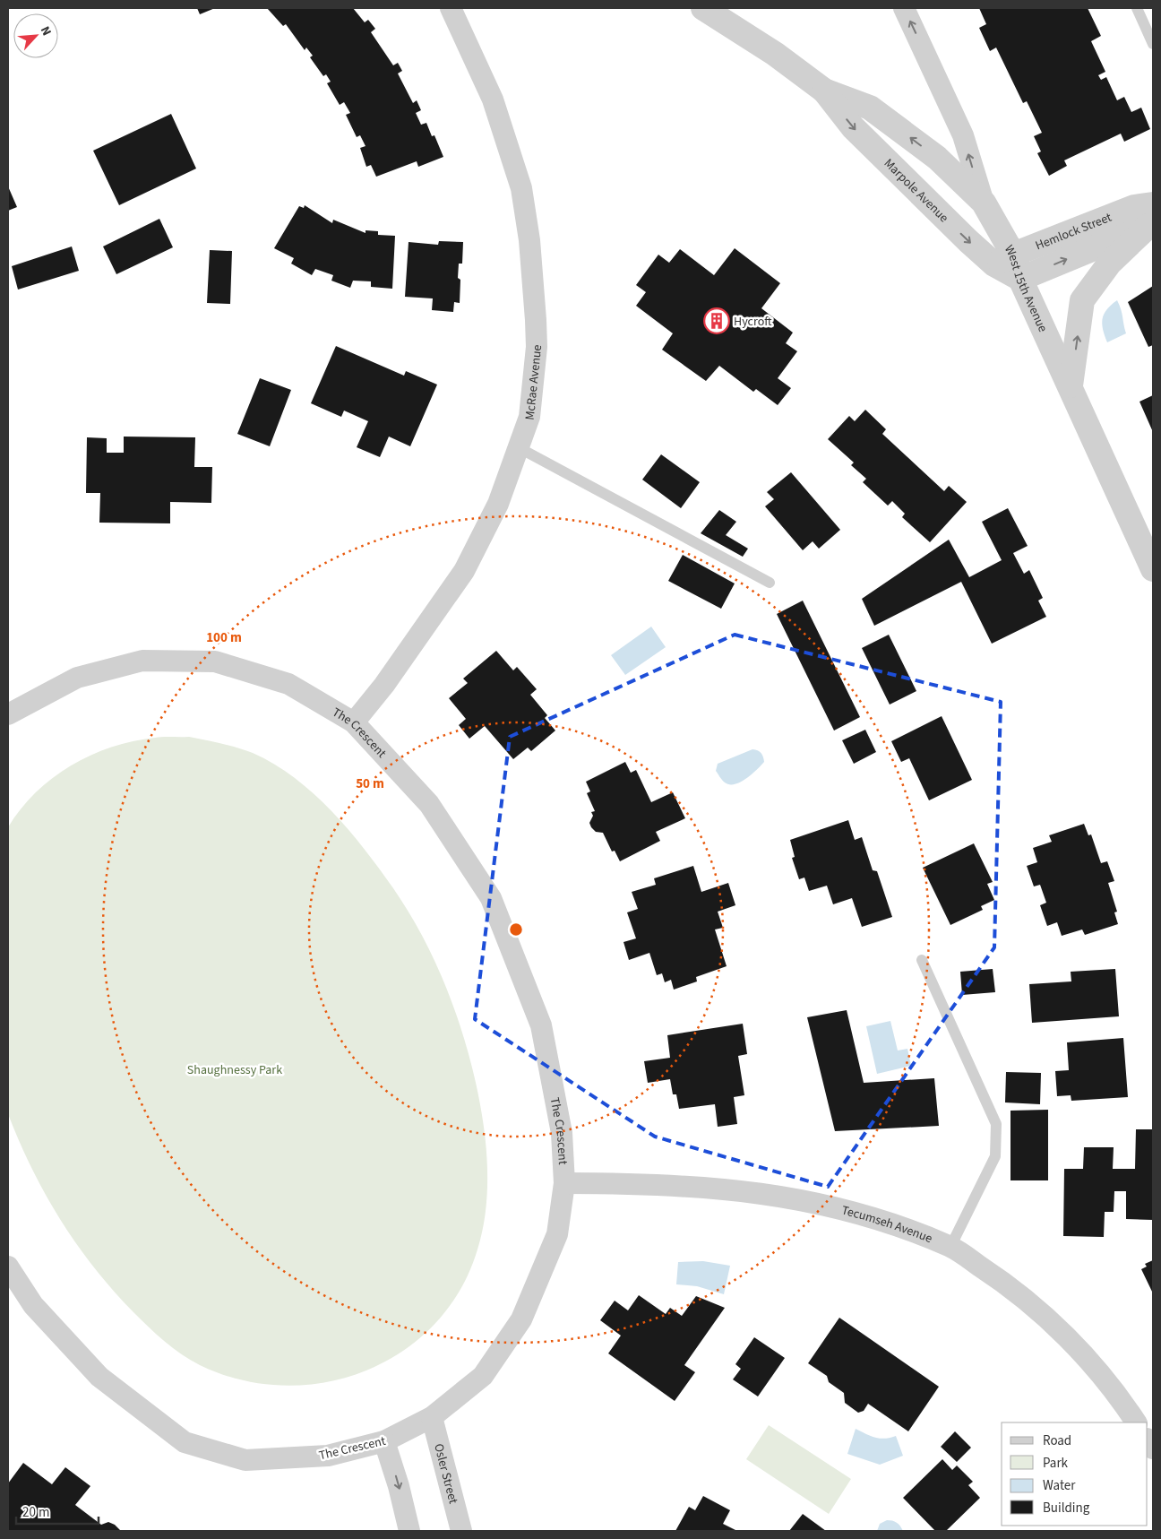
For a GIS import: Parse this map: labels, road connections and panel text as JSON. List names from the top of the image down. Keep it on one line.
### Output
{"streets":{"street":["Marpole Avenue","Hemlock Street","West 15th Avenue","McRae Avenue","The Crescent","Tecumseh Avenue","Osler Street"]},"crossings":[["Marpole Avenue","Hemlock Street"],["Marpole Avenue","West 15th Avenue"],["Hemlock Street","West 15th Avenue"],["McRae Avenue","The Crescent"],["The Crescent","Tecumseh Avenue"],["The Crescent","Osler Street"]],"parks":["Shaughnessy Park"],"places":{"building":["Hycroft"]},"legend":["Road","Park","Water","Building"],"scale_bar":"20 m","north":"top right","rings":["100 m","50 m"]}
